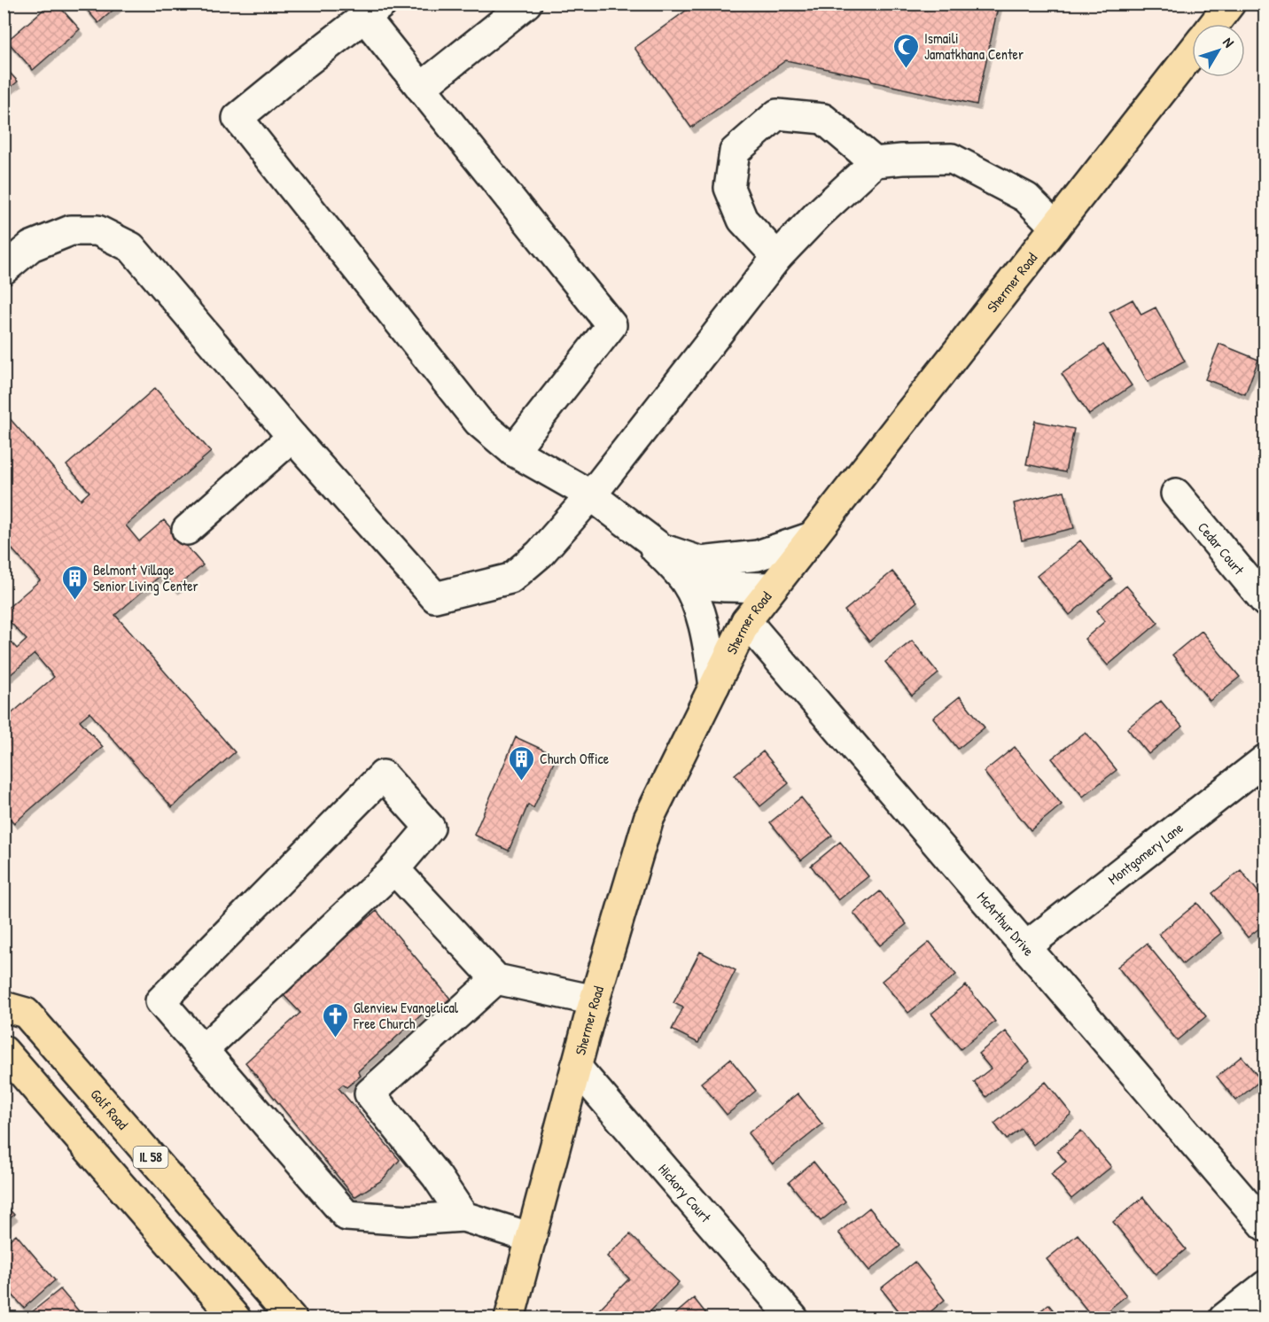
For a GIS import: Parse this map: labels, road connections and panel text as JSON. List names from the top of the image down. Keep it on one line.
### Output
{"streets":{"main road":["Shermer Road","Golf Road","IL 58"],"street":["Cedar Court","Montgomery Lane","McArthur Drive","Hickory Court"]},"crossings":[["Shermer Road","McArthur Drive"],["Shermer Road","Hickory Court"],["Montgomery Lane","McArthur Drive"]],"places":{"mosque":["Ismaili Jamatkhana Center"],"building":["Belmont Village Senior Living Center","Church Office"],"church":["Glenview Evangelical Free Church"]},"north":"top right"}
